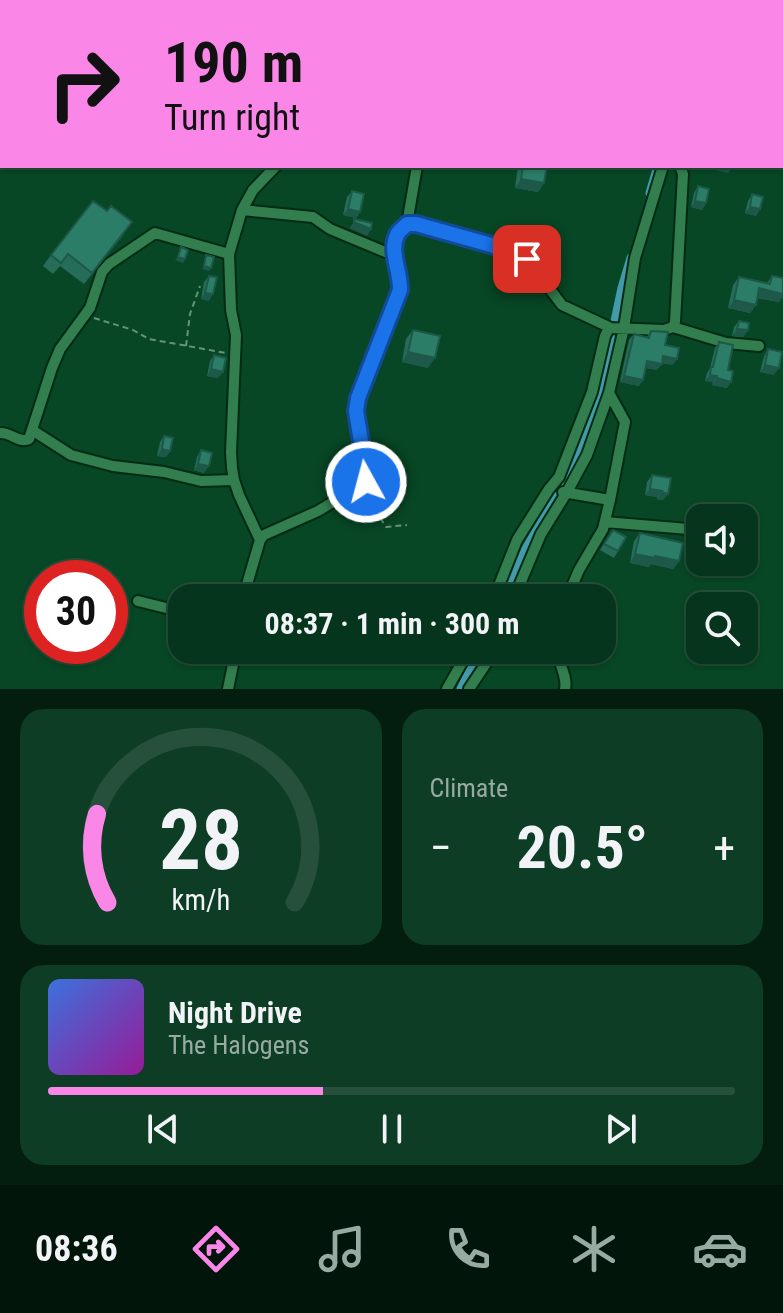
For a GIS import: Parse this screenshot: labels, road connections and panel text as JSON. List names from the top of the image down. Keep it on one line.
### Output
{"page":{"turn":["190 m","Turn right"],"limit":"30","trip":"08:37 · 1 min · 300 m","tile":"Climate","heat":["−","20.5°","+"],"song":["Night Drive","The Halogens"],"tabs":"08:36","gauge":["28","km/h"]}}
